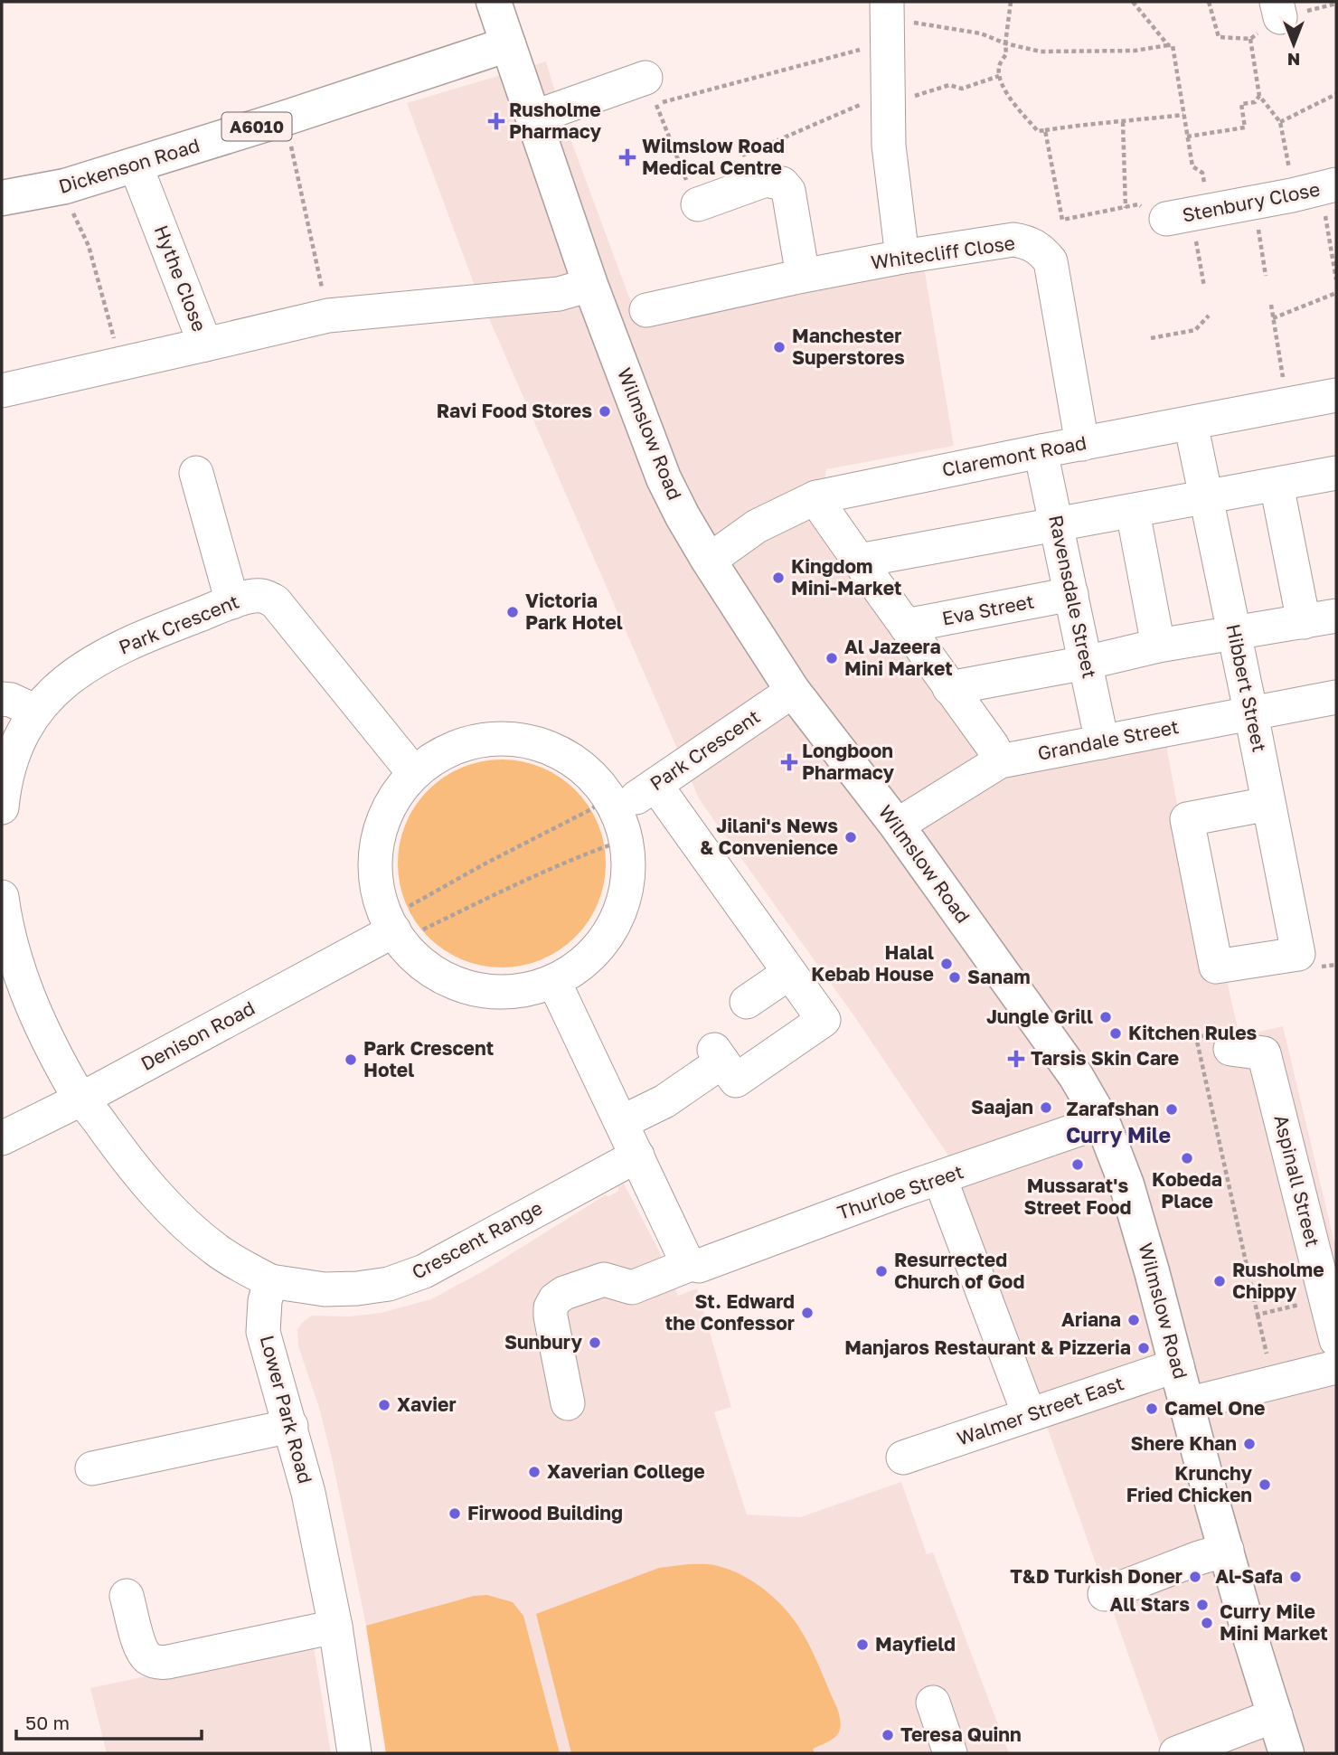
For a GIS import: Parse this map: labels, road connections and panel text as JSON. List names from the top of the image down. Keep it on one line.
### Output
{"streets":{"main road":["A6010","Dickenson Road","Wilmslow Road"],"street":["Stenbury Close","Whitecliff Close","Hythe Close","Claremont Road","Ravensdale Street","Eva Street","Park Crescent","Hibbert Street","Grandale Street","Denison Road","Aspinall Street","Thurloe Street","Crescent Range","Lower Park Road","Walmer Street East"]},"crossings":[["Dickenson Road","Hythe Close"],["Dickenson Road","Wilmslow Road"],["Whitecliff Close","Claremont Road"],["Hythe Close","Wilmslow Road"],["Wilmslow Road","Claremont Road"],["Wilmslow Road","Park Crescent"],["Wilmslow Road","Grandale Street"],["Wilmslow Road","Thurloe Street"],["Wilmslow Road","Walmer Street East"],["Claremont Road","Ravensdale Street"],["Claremont Road","Hibbert Street"],["Ravensdale Street","Eva Street"],["Ravensdale Street","Grandale Street"],["Hibbert Street","Grandale Street"],["Crescent Range","Lower Park Road"]],"districts":["Curry Mile"],"places":{"health":["Rusholme Pharmacy","Wilmslow Road Medical Centre","Longboon Pharmacy","Tarsis Skin Care"],"other":["Manchester Superstores","Ravi Food Stores","Kingdom Mini-Market","Victoria Park Hotel","Al Jazeera Mini Market","Jilani's News & Convenience","Halal Kebab House","Sanam","Jungle Grill","Kitchen Rules","Park Crescent Hotel","Saajan","Zarafshan","Kobeda Place","Mussarat's Street Food","Resurrected Church of God","Rusholme Chippy","St. Edward the Confessor","Ariana","Sunbury","Manjaros Restaurant & Pizzeria","Xavier","Camel One","Shere Khan","Xaverian College","Krunchy Fried Chicken","Firwood Building","T&D Turkish Doner","Al-Safa","All Stars","Curry Mile Mini Market","Mayfield","Teresa Quinn"]},"scale_bar":"50 m","north":"bottom"}
